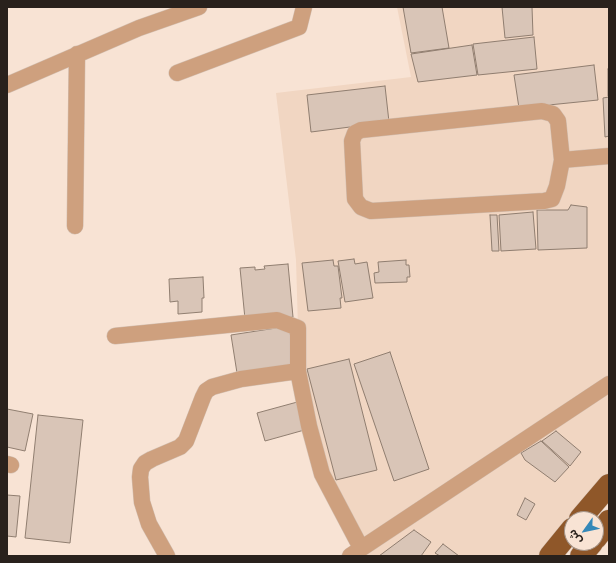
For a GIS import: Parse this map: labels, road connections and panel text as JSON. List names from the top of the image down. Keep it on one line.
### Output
{"north":"bottom left"}
